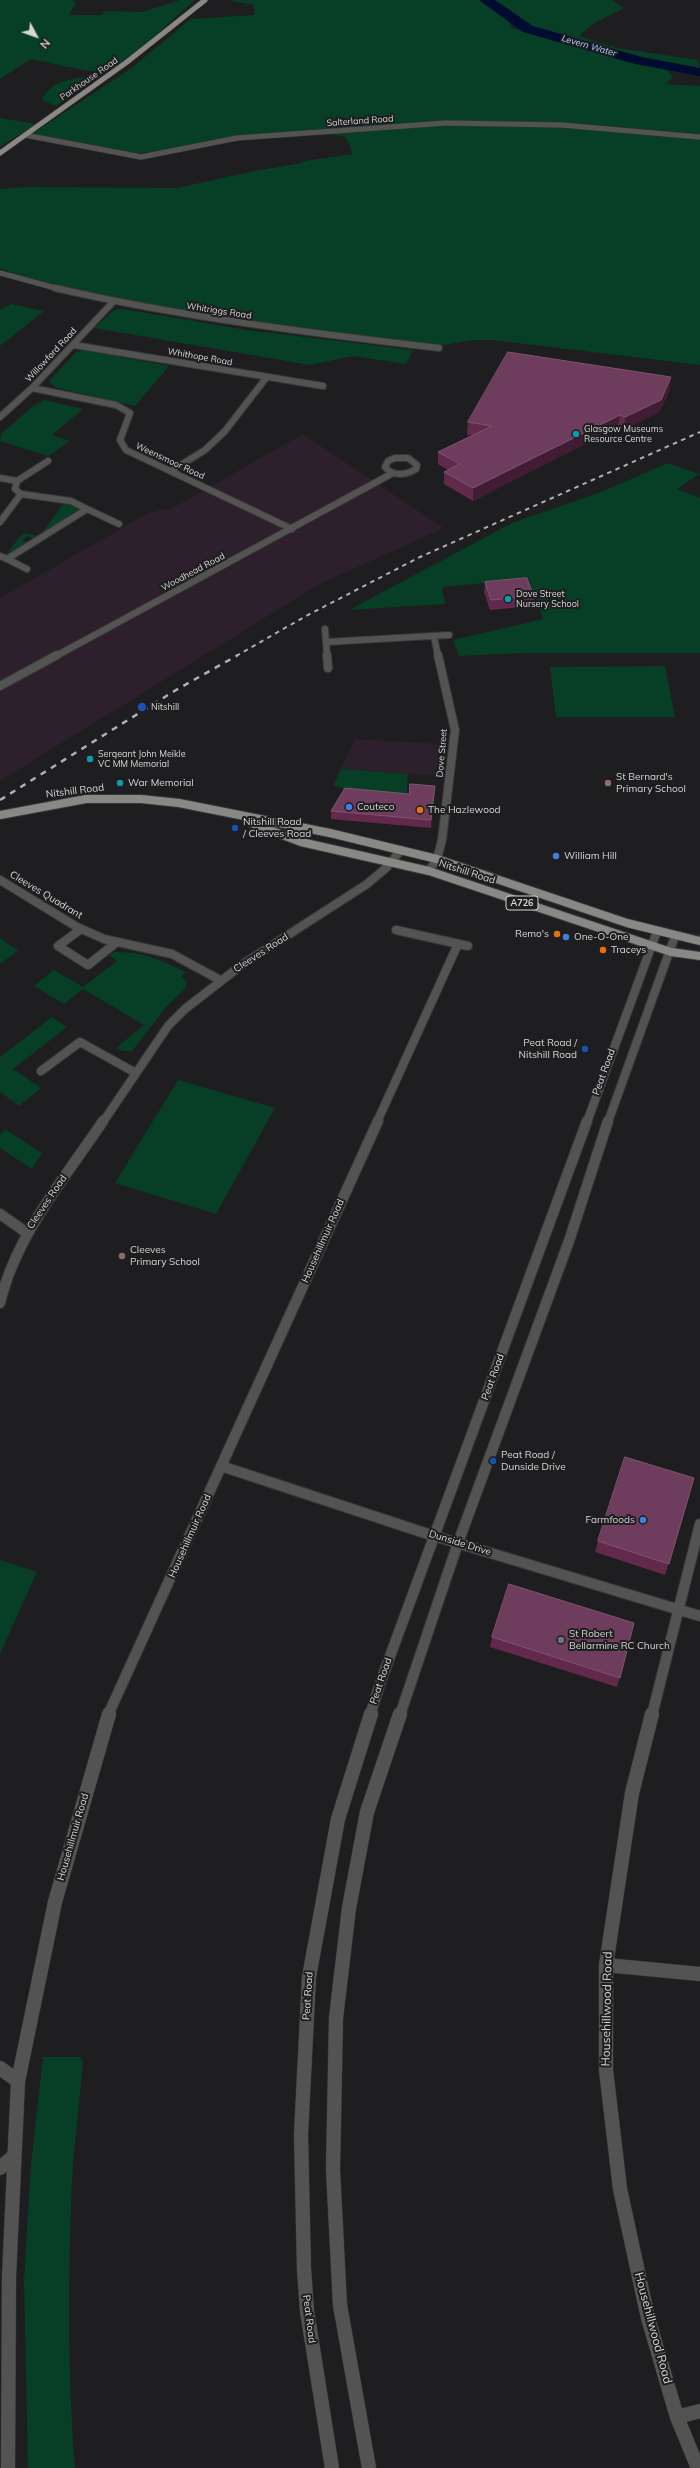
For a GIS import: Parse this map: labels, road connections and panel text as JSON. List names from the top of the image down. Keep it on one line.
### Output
{"streets":{"main road":["Parkhouse Road","Nitshill Road","A726"],"street":["Salterland Road","Whitriggs Road","Willowford Road","Whithope Road","Weensmoor Road","Woodhead Road","Dove Street","Cleeves Quadrant","Cleeves Road","Peat Road","Househillmuir Road","Dunside Drive","Househillwood Road"]},"crossings":[["Parkhouse Road","Salterland Road"],["Whitriggs Road","Willowford Road"],["Willowford Road","Whithope Road"],["Willowford Road","Weensmoor Road"],["Weensmoor Road","Woodhead Road"],["Dove Street","Nitshill Road"],["Nitshill Road","Cleeves Road"],["Nitshill Road","Peat Road"],["Cleeves Quadrant","Cleeves Road"],["Peat Road","Dunside Drive"],["Househillmuir Road","Dunside Drive"],["Dunside Drive","Househillwood Road"]],"water":["Levern Water"],"places":["Glasgow Museums Resource Centre","Dove Street Nursery School","Nitshill","Sergeant John Meikle VC MM Memorial","War Memorial","St Bernard's Primary School","Couteco","The Hazlewood","Nitshill Road / Cleeves Road","William Hill","Remo's","One-O-One","Traceys","Peat Road / Nitshill Road","Cleeves Primary School","Peat Road / Dunside Drive","Farmfoods","St Robert Bellarmine RC Church"],"north":"bottom right"}
